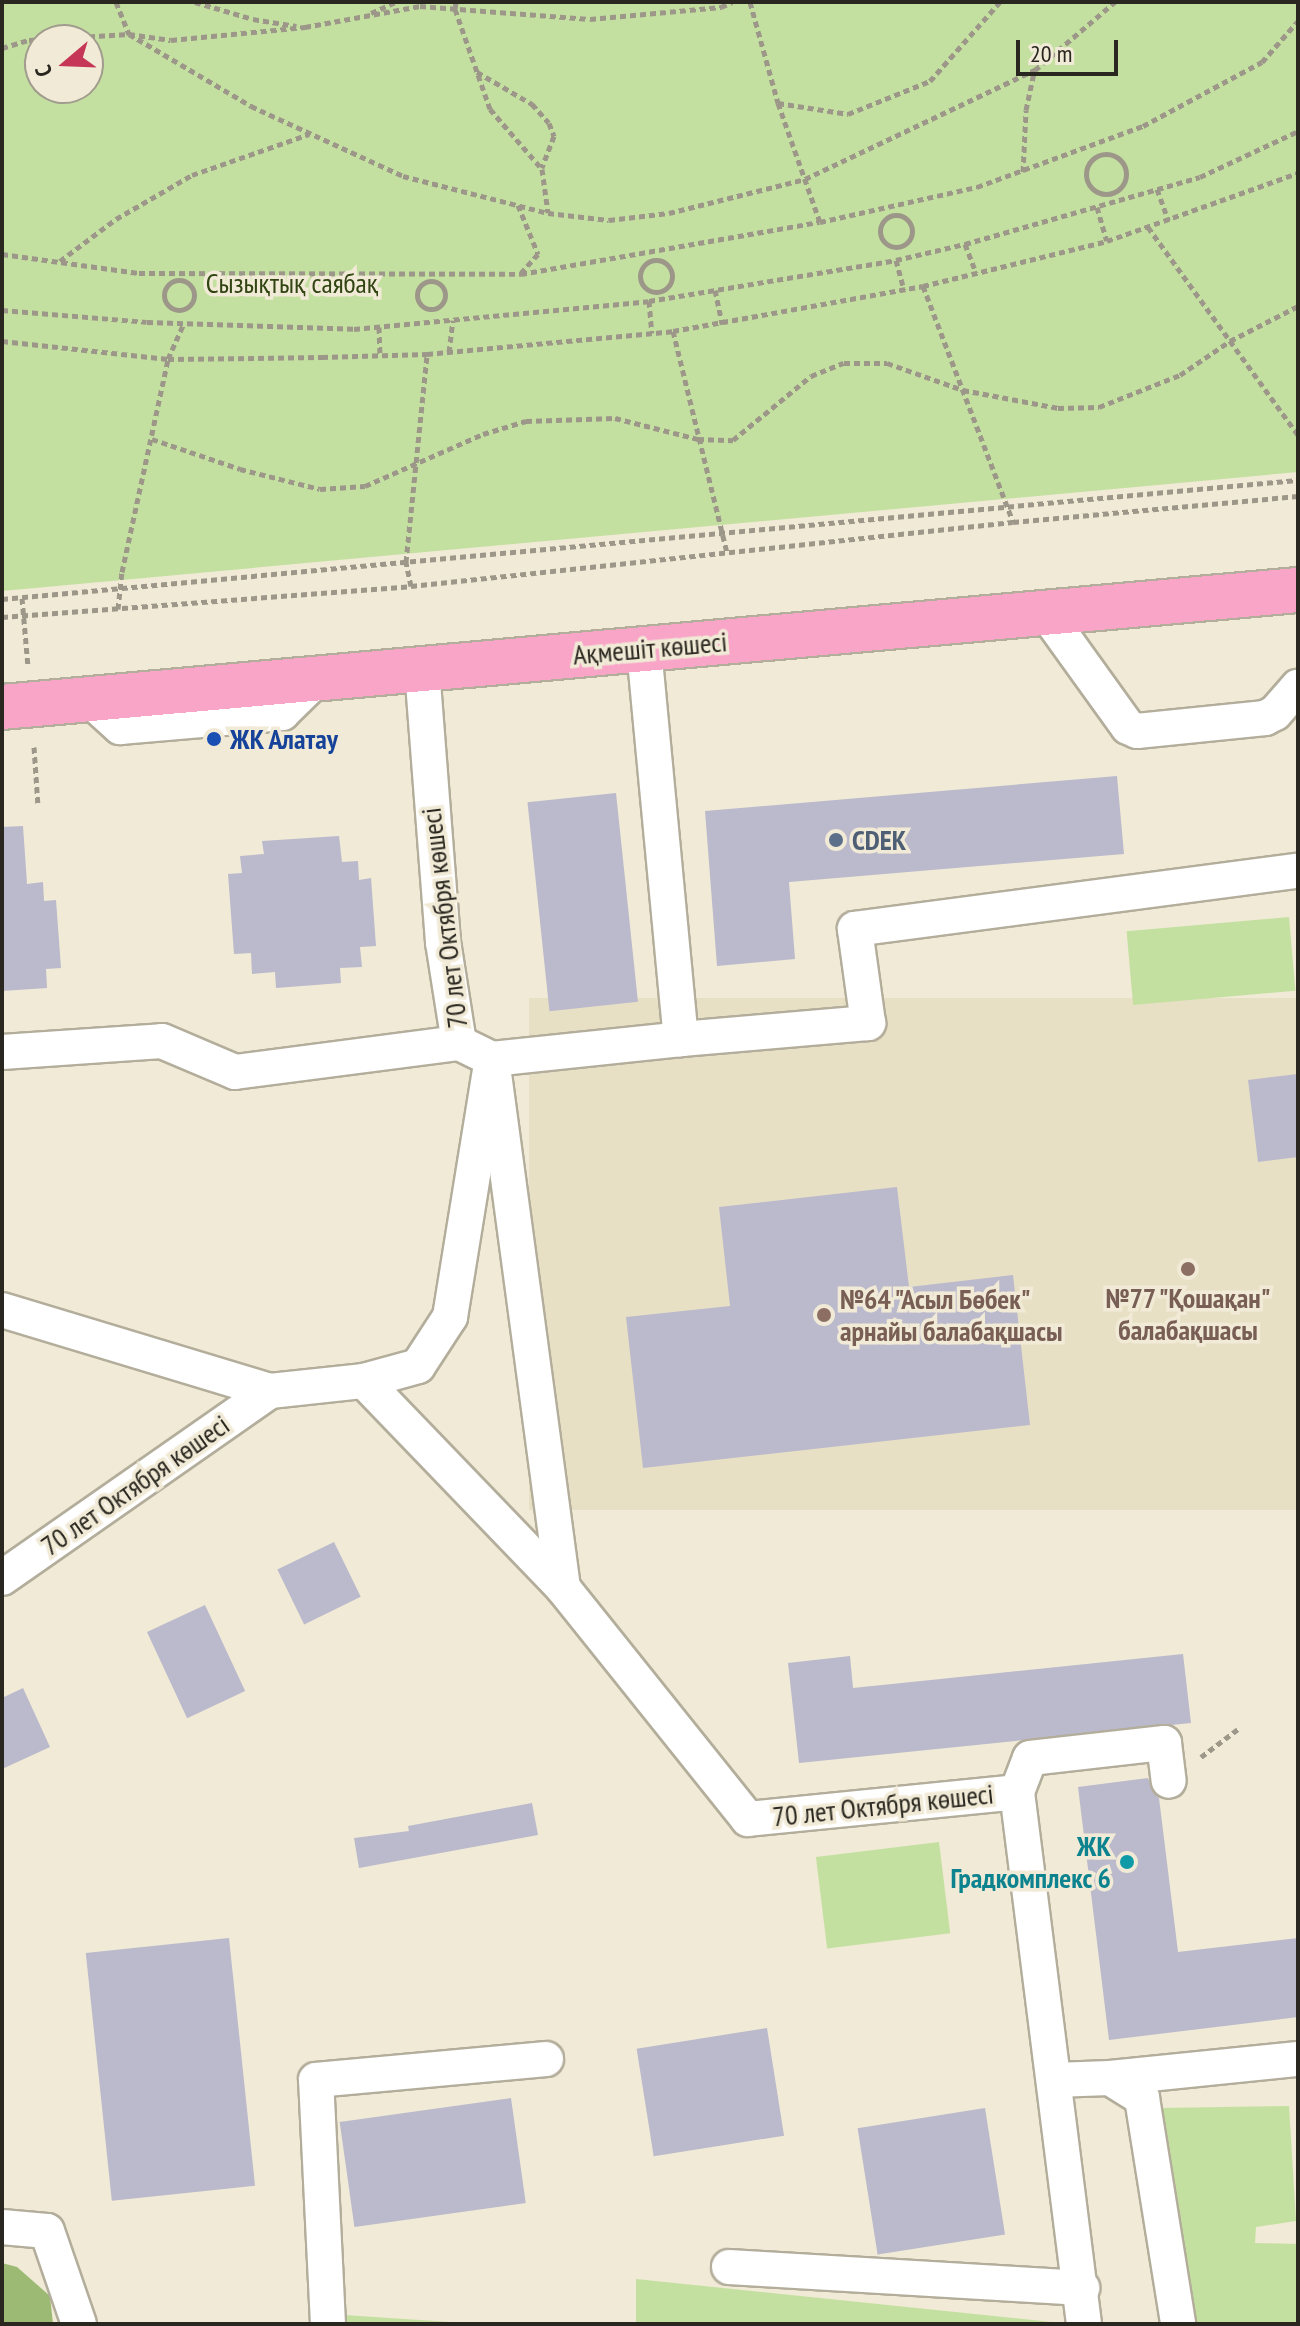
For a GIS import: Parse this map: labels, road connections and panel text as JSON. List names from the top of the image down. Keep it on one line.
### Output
{"streets":{"main road":["Ақмешіт көшесі"],"street":["70 лет Октября көшесі"]},"crossings":[["Ақмешіт көшесі","70 лет Октября көшесі"]],"parks":["Сызықтық саябақ"],"places":["ЖК Алатау","CDEK","№77 \"Қошақан\" балабақшасы","№64 \"Асыл Бөбек\" арнайы балабақшасы","ЖК Градкомплекс 6"],"scale_bar":"20 m","north":"left"}
